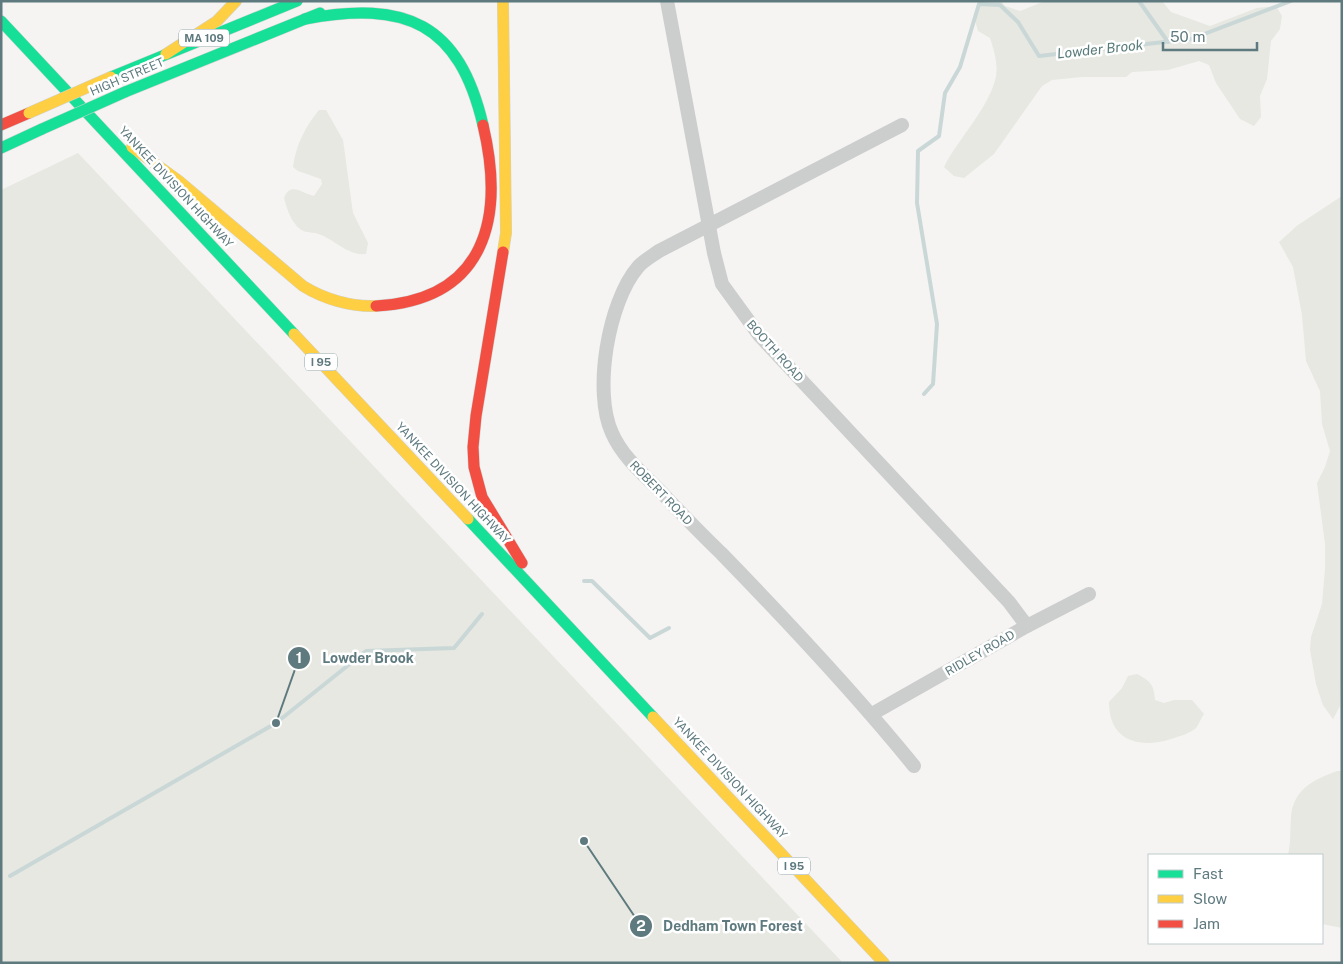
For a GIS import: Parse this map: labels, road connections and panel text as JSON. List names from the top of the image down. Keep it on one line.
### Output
{"streets":{"main road":["MA 109","HIGH STREET","YANKEE DIVISION HIGHWAY","I 95"],"street":["BOOTH ROAD","ROBERT ROAD","RIDLEY ROAD"]},"crossings":[["BOOTH ROAD","ROBERT ROAD"],["BOOTH ROAD","RIDLEY ROAD"],["ROBERT ROAD","RIDLEY ROAD"]],"water":["Lowder Brook"],"places":["Lowder Brook","Dedham Town Forest"],"legend":["Fast","Slow","Jam"],"scale_bar":"50 m"}
